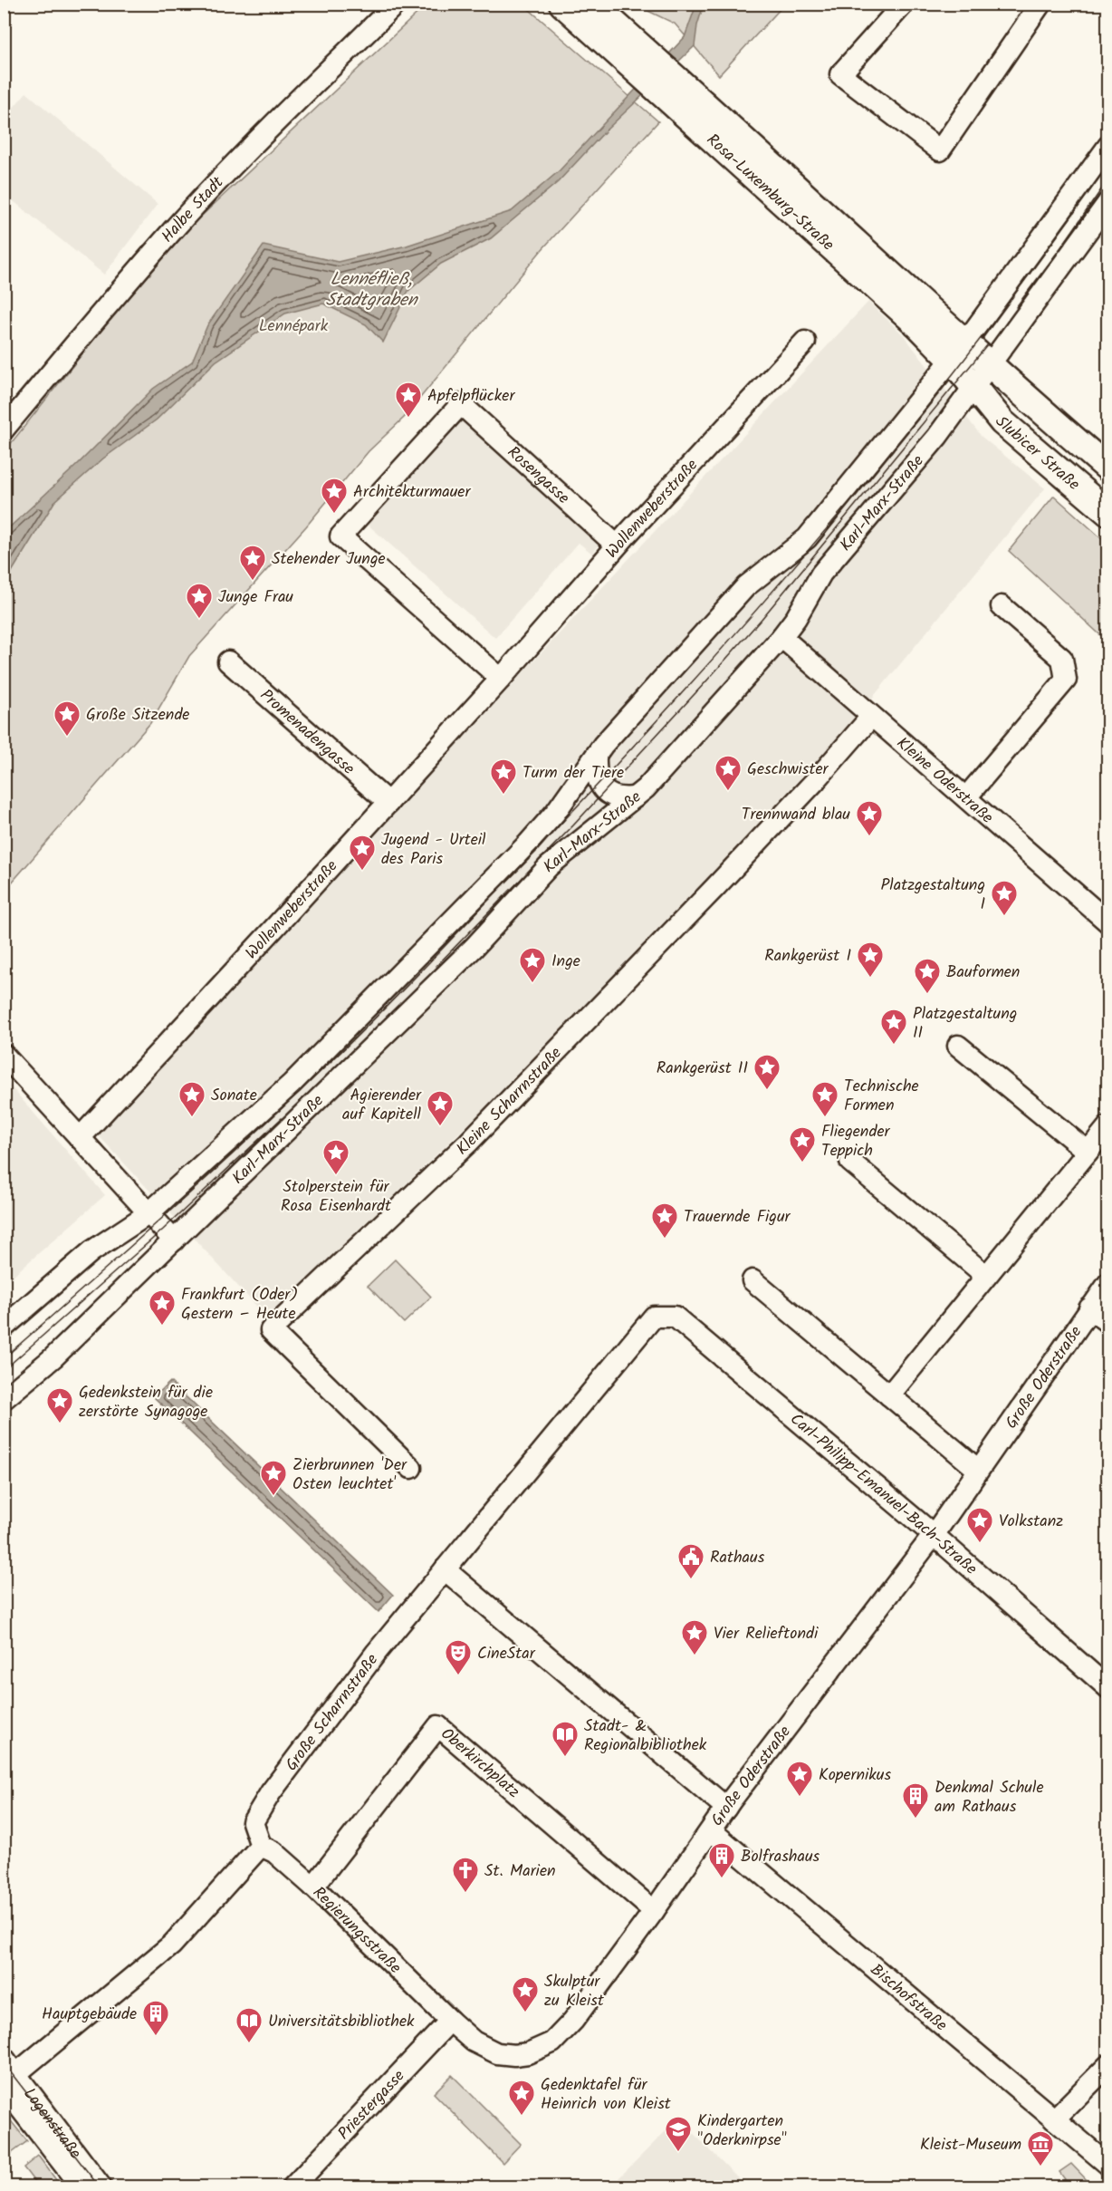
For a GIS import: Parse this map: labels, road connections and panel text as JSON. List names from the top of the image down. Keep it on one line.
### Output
{"streets":{"main road":["Rosa-Luxemburg-Straße","Slubicer Straße"],"street":["Halbe Stadt","Rosengasse","Karl-Marx-Straße","Wollenweberstraße","Promenadengasse","Kleine Oderstraße","Kleine Scharrnstraße","Große Oderstraße","Carl-Philipp-Emanuel-Bach-Straße","Große Scharrnstraße","Oberkirchplatz","Regierungsstraße","Bischofstraße","Priestergasse","Logenstraße"]},"crossings":[["Rosa-Luxemburg-Straße","Slubicer Straße"],["Rosa-Luxemburg-Straße","Karl-Marx-Straße"],["Slubicer Straße","Karl-Marx-Straße"],["Rosengasse","Wollenweberstraße"],["Karl-Marx-Straße","Kleine Oderstraße"],["Wollenweberstraße","Promenadengasse"],["Kleine Oderstraße","Kleine Scharrnstraße"],["Große Oderstraße","Carl-Philipp-Emanuel-Bach-Straße"],["Große Oderstraße","Oberkirchplatz"],["Große Oderstraße","Regierungsstraße"],["Große Oderstraße","Bischofstraße"],["Große Oderstraße","Priestergasse"],["Carl-Philipp-Emanuel-Bach-Straße","Große Scharrnstraße"],["Große Scharrnstraße","Regierungsstraße"],["Oberkirchplatz","Regierungsstraße"],["Regierungsstraße","Priestergasse"]],"water":["Lennéfließ, Stadtgraben"],"parks":["Lennépark"],"places":{"place":["Apfelpflücker","Architekturmauer","Stehender Junge","Junge Frau","Große Sitzende","Geschwister","Turm der Tiere","Trennwand blau","Jugend - Urteil des Paris","Platzgestaltung I","Rankgerüst I","Inge","Bauformen","Platzgestaltung II","Rankgerüst II","Sonate","Technische Formen","Agierender auf Kapitell","Fliegender Teppich","Stolperstein für Rosa Eisenhardt","Trauernde Figur","Frankfurt (Oder) Gestern – Heute","Gedenkstein für die zerstörte Synagoge","Zierbrunnen 'Der Osten leuchtet'","Volkstanz","Vier Relieftondi","Kopernikus","Skulptur zu Kleist","Gedenktafel für Heinrich von Kleist"],"public building":["Rathaus"],"theatre":["CineStar"],"library":["Stadt- & Regionalbibliothek","Universitätsbibliothek"],"building":["Denkmal Schule am Rathaus","Bolfrashaus","Hauptgebäude"],"church":["St. Marien"],"school or university":["Kindergarten \"Oderknirpse\""],"museum":["Kleist-Museum"]}}
